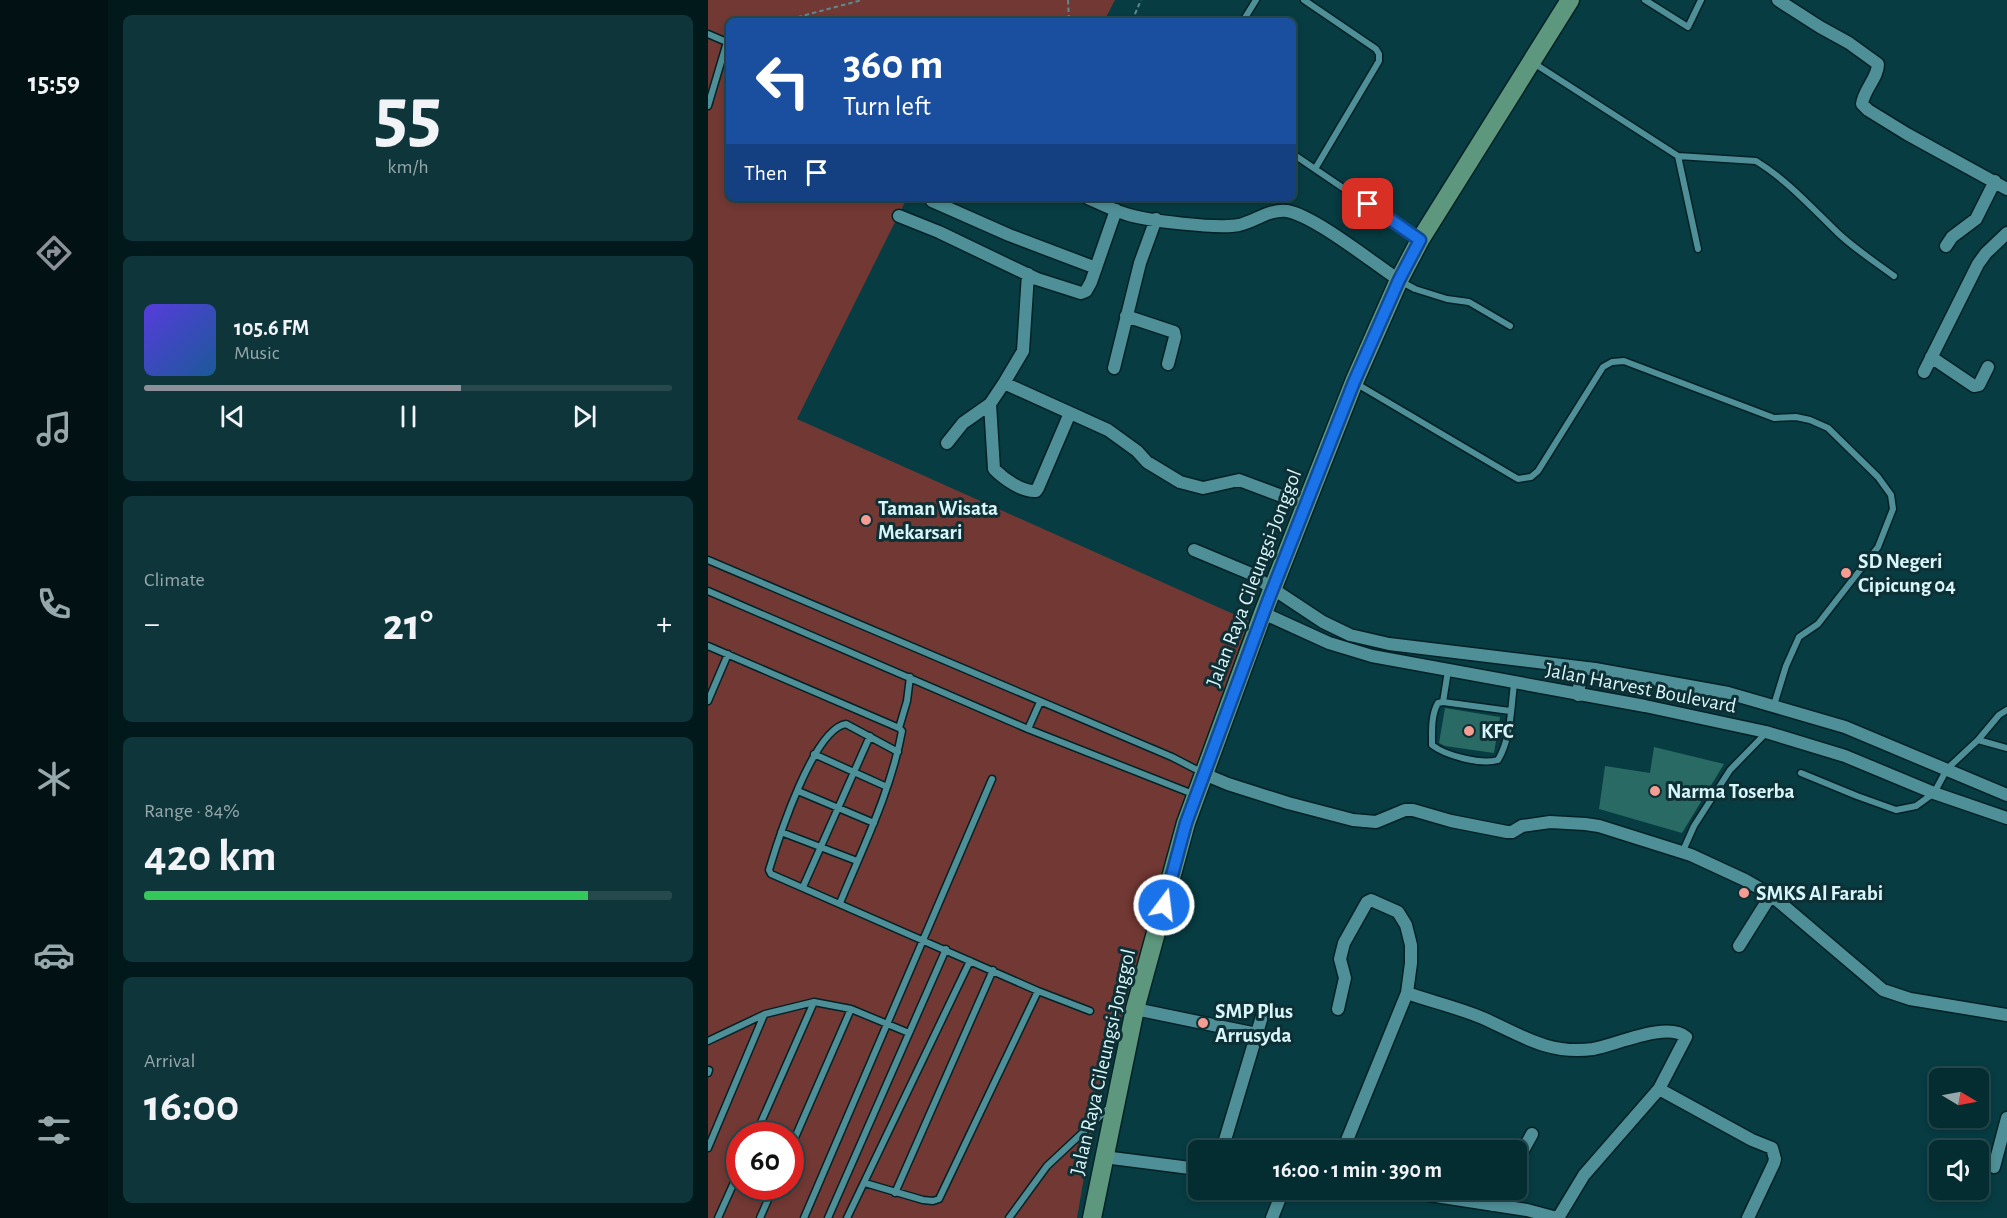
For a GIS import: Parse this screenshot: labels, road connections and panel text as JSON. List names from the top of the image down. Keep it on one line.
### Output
{"streets":{"main road":["Jalan Raya Cileungsi-Jonggol"],"street":["Jalan Harvest Boulevard"]},"crossings":[["Jalan Raya Cileungsi-Jonggol","Jalan Harvest Boulevard"]],"places":["Taman Wisata Mekarsari","SD Negeri Cipicung 04","KFC","Narma Toserba","SMKS Al Farabi","SMP Plus Arrusyda"],"north":"right","page":{"tabs":"15:59","tile":[["55","km/h"],"Climate",["Range · 84%","420 km"],["Arrival","16:00"]],"turn":["360 m","Turn left"],"then":"Then","song":["105.6 FM","Music"],"heat":["−","21°","+"],"limit":"60","trip":"16:00 · 1 min · 390 m"}}
